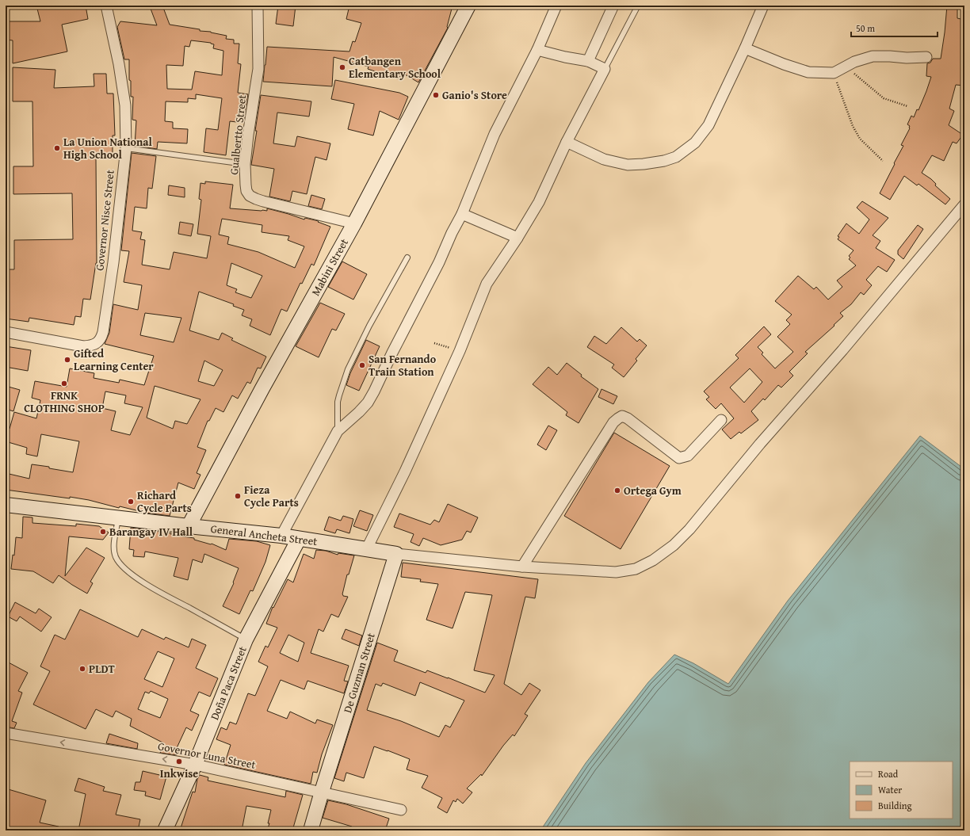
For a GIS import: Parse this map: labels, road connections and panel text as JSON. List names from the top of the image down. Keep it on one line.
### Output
{"streets":{"street":["Gualbertto Street","Governor Nisce Street","Mabini Street","General Ancheta Street","De Guzman Street","Doña Paca Street","Governor Luna Street"]},"crossings":[["Gualbertto Street","Mabini Street"],["Mabini Street","General Ancheta Street"],["General Ancheta Street","De Guzman Street"],["General Ancheta Street","Doña Paca Street"],["De Guzman Street","Governor Luna Street"],["Doña Paca Street","Governor Luna Street"]],"one_way":["Governor Luna Street"],"places":["Catbangen Elementary School","Ganio's Store","La Union National High School","Gifted Learning Center","San Fernando Train Station","FRNK CLOTHING SHOP","Ortega Gym","Fieza Cycle Parts","Richard Cycle Parts","Barangay IV Hall","PLDT","Inkwise"],"legend":["Road","Water","Building"],"scale_bar":"50 m"}
